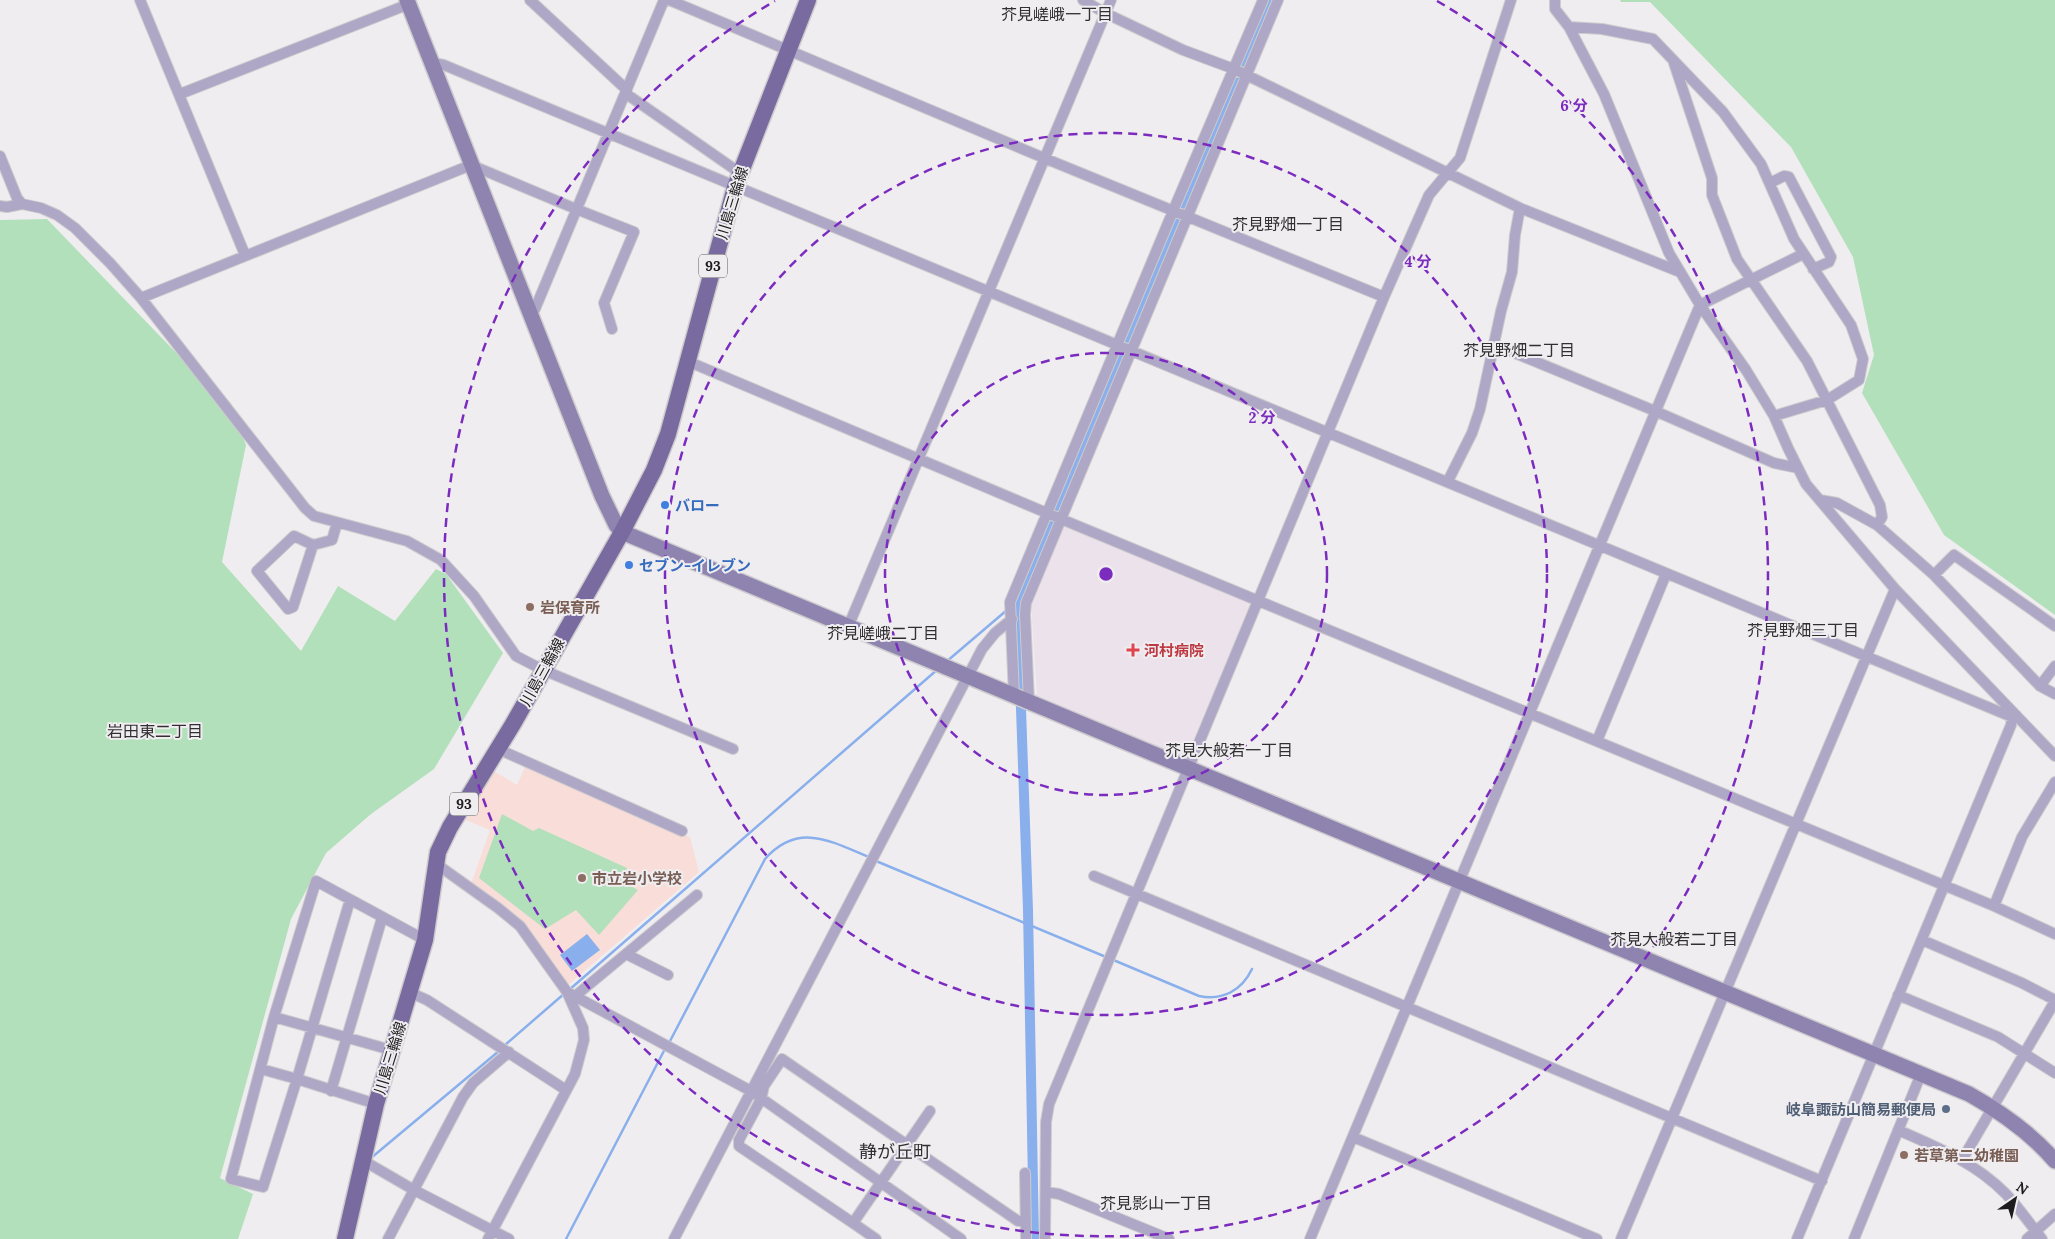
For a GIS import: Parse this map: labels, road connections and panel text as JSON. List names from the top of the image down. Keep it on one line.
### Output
{"streets":{"main road":["川島三輪線","93"]},"districts":["芥見嵯峨一丁目","芥見野畑一丁目","芥見野畑二丁目","芥見野畑三丁目","芥見嵯峨二丁目","岩田東二丁目","芥見大般若一丁目","芥見大般若二丁目","静が丘町","芥見影山一丁目"],"places":{"other":["バロー","セブン-イレブン","岩保育所","市立岩小学校","岐阜諏訪山簡易郵便局","若草第二幼稚園"],"health":["河村病院"]},"north":"top right","rings":["6 分","4 分","2 分"]}
